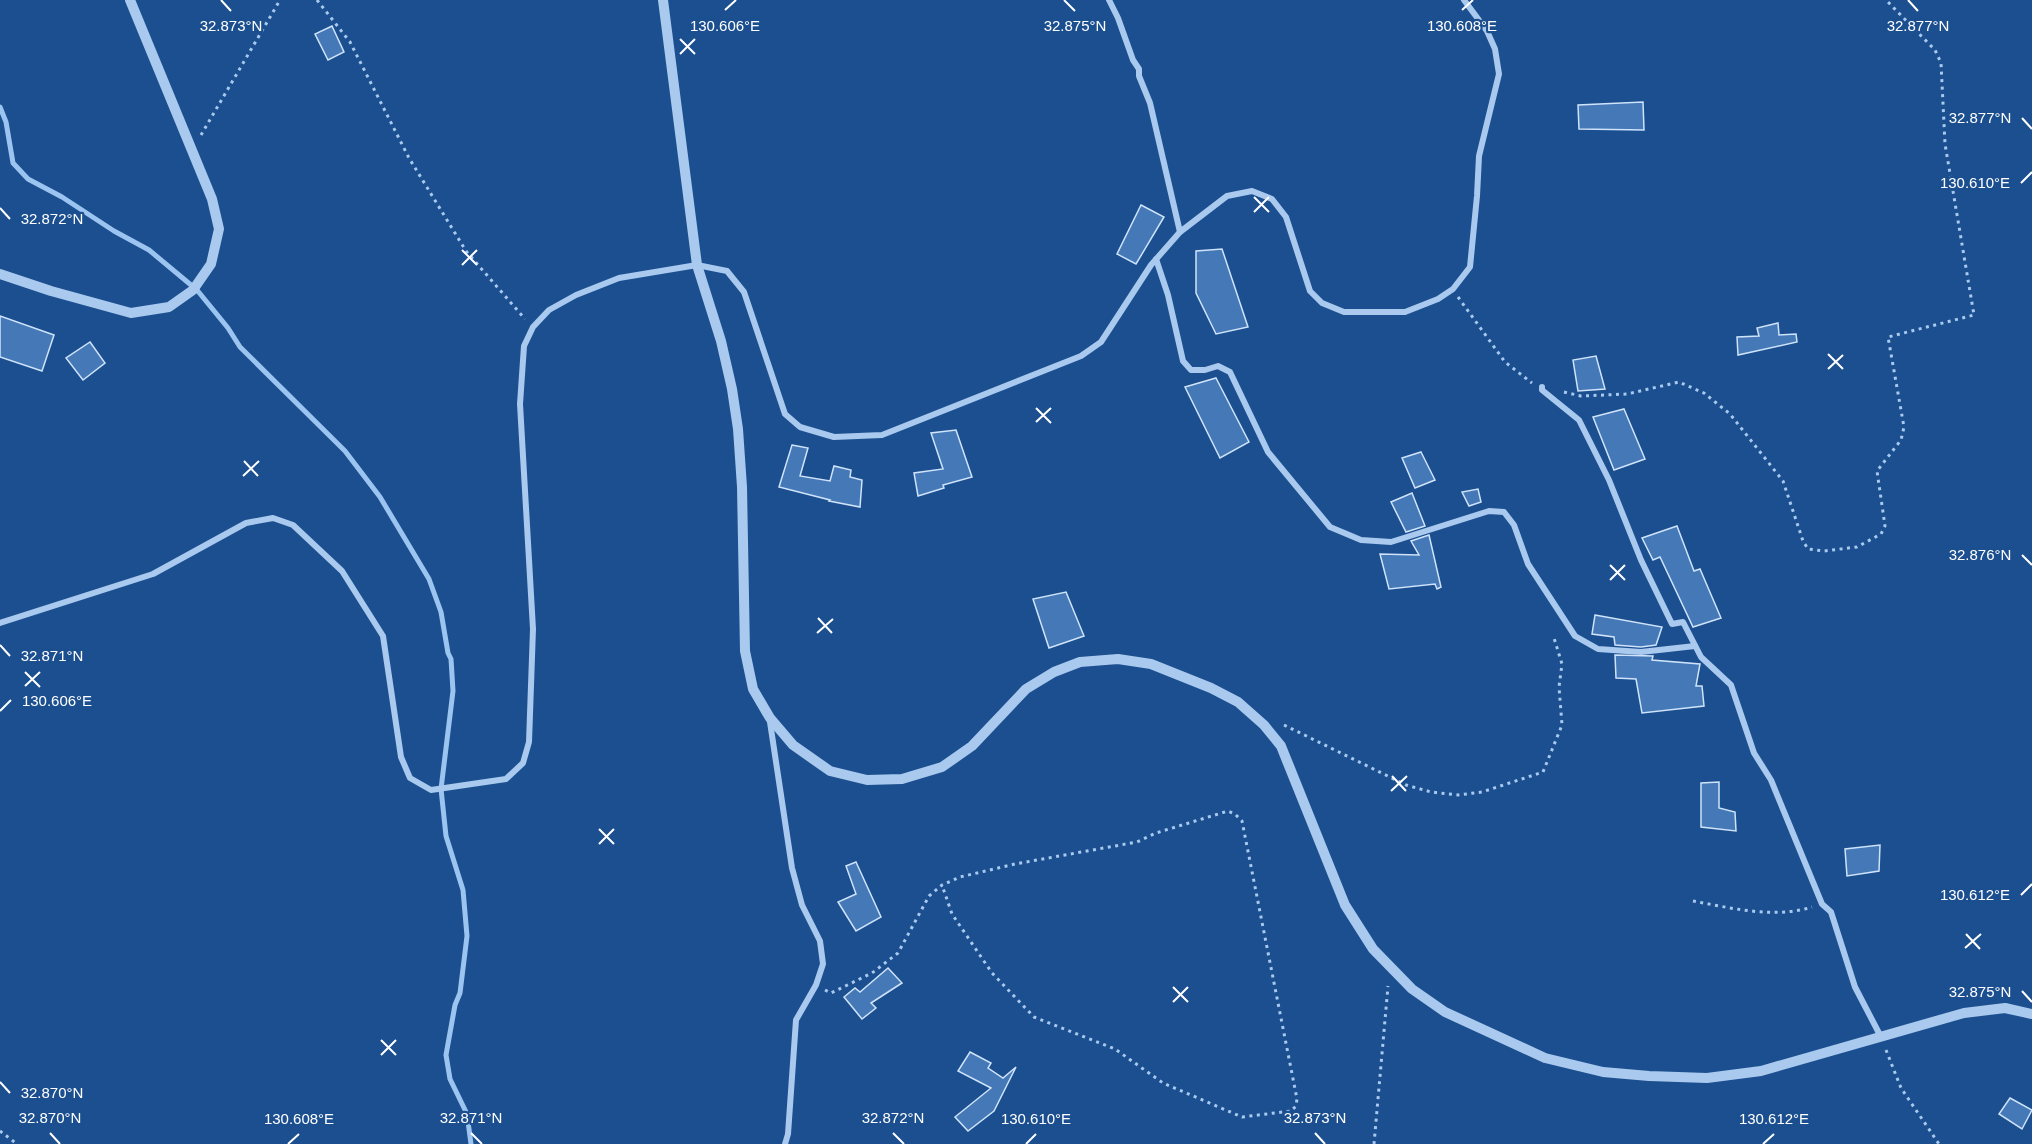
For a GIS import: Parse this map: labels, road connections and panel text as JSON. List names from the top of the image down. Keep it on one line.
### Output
{"coordinates":["130.606°E","130.608°E","32.875°N","32.873°N","32.877°N","130.610°E","32.872°N","32.876°N","32.871°N","130.612°E","32.870°N"]}
